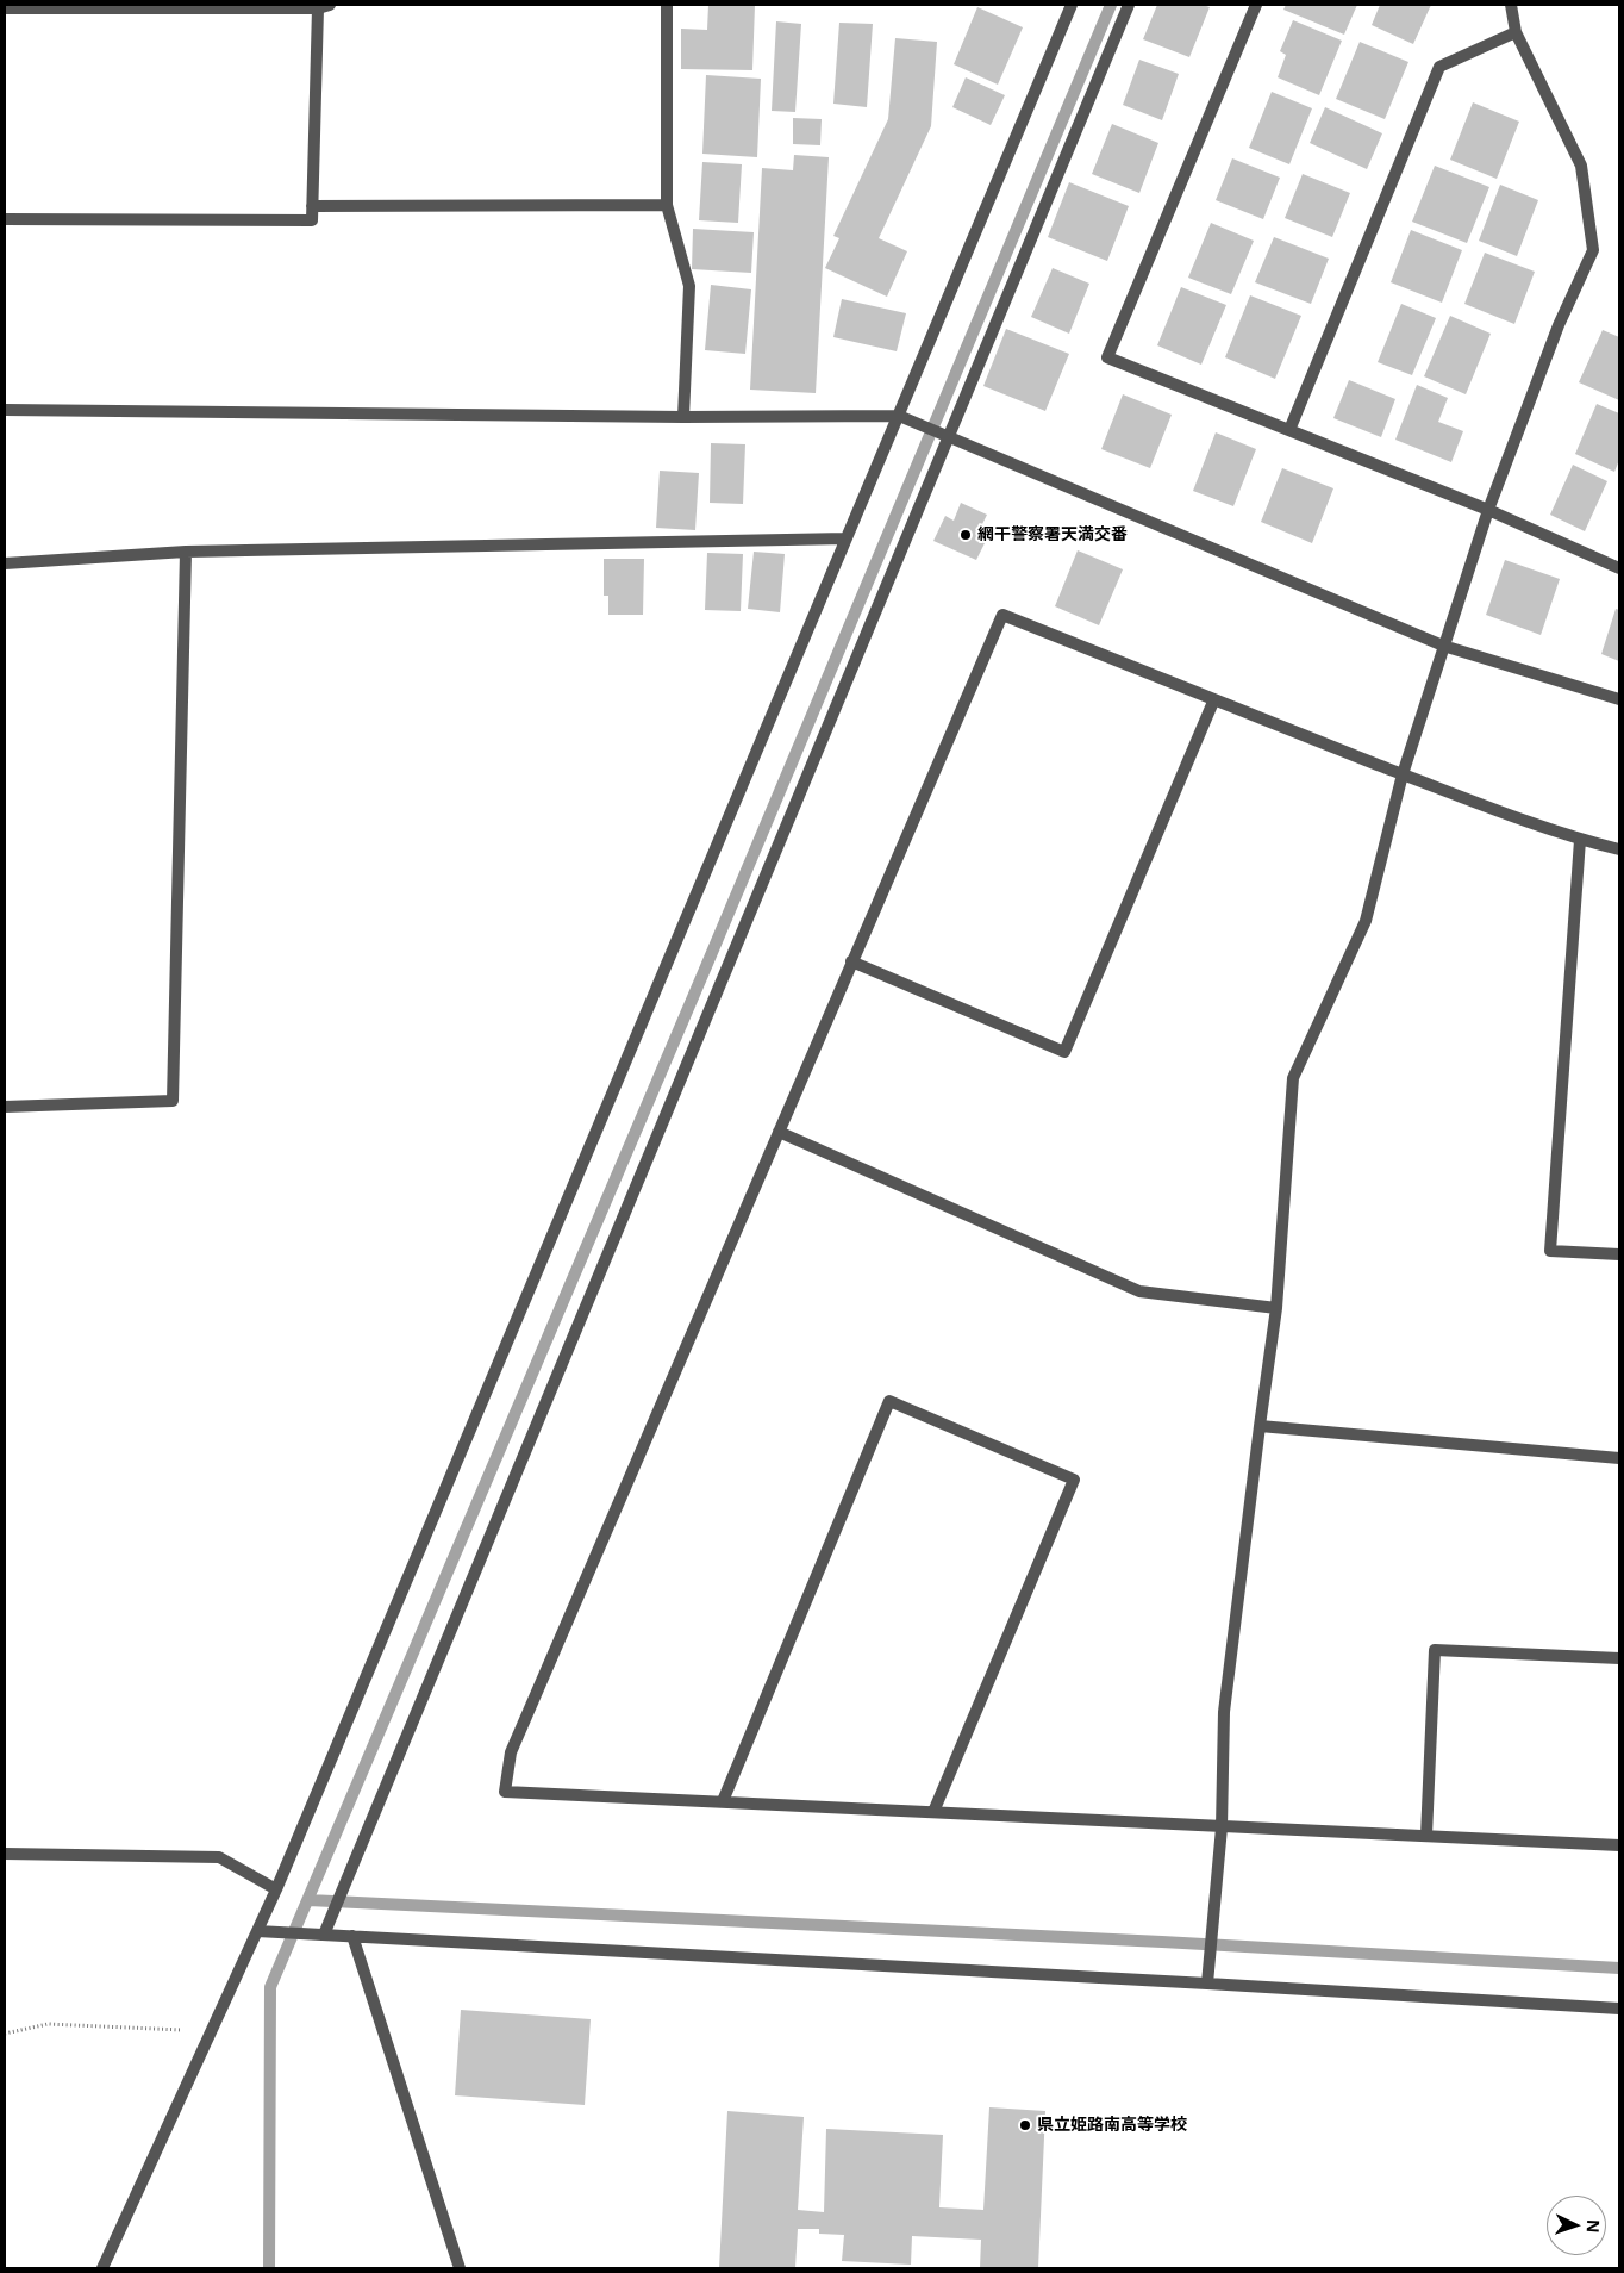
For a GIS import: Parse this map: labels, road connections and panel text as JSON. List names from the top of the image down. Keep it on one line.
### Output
{"places":["網干警察署天満交番","県立姫路南高等学校"],"north":"right"}
